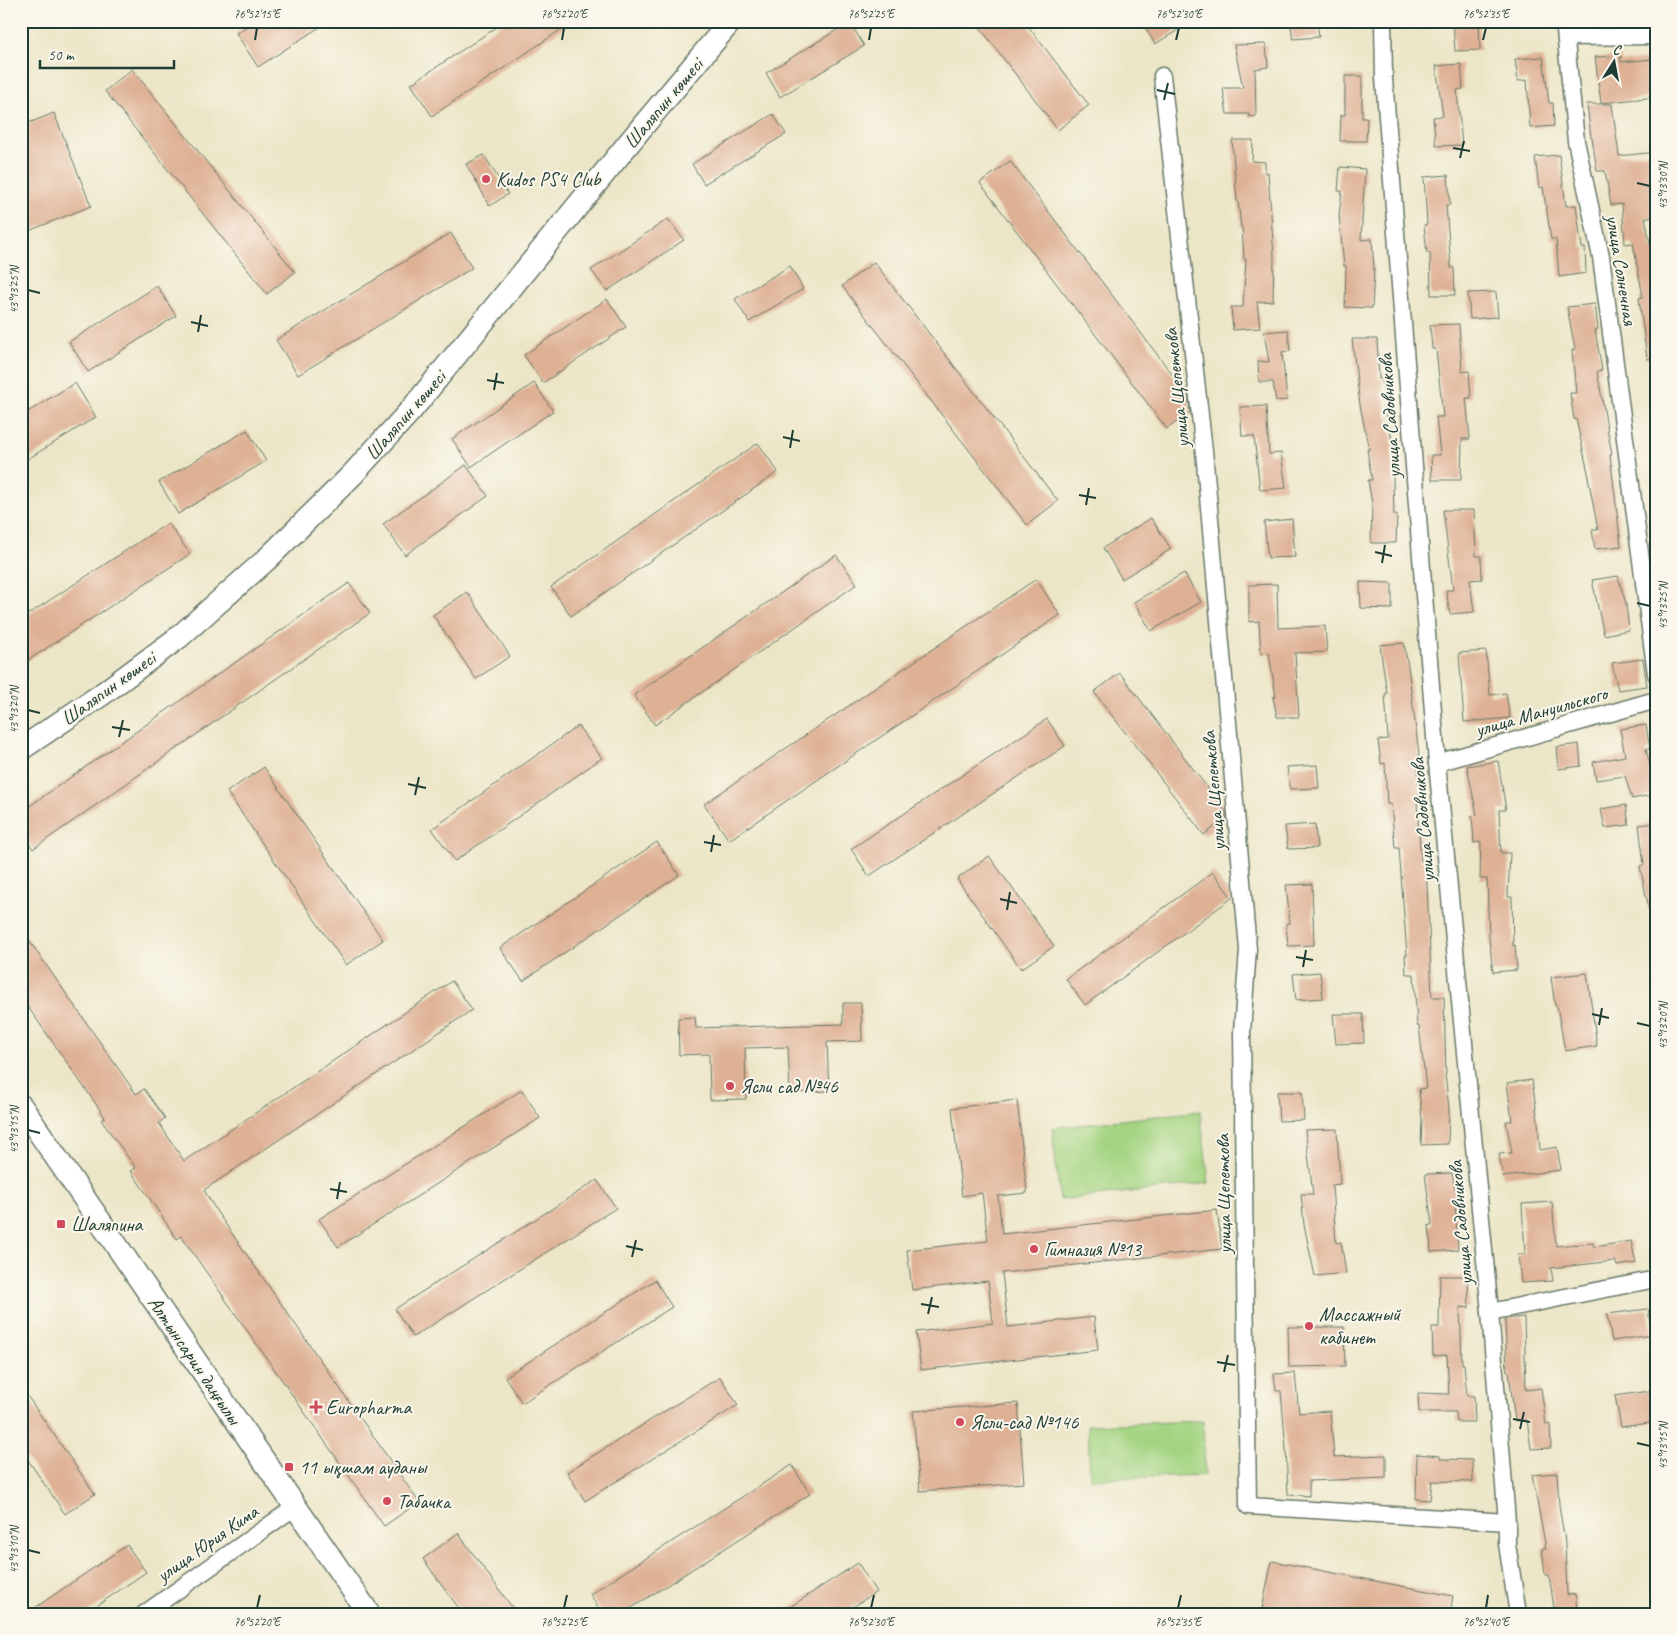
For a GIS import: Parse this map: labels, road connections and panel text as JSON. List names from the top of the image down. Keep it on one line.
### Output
{"streets":{"main road":["Шаляпин көшесі","Алтынсарин даңғылы"],"street":["улица Солнечная","улица Щепеткова","улица Садовникова","улица Мануильского","улица Юрия Кима"]},"crossings":[["улица Щепеткова","улица Садовникова"],["улица Садовникова","улица Мануильского"],["Алтынсарин даңғылы","улица Юрия Кима"]],"places":{"other":["Kudos PS4 Club","Ясли сад №46","Гимназия №13","Массажный кабинет","Ясли-сад №146","Табачка"],"transit":["Шаляпина","11 ықшам ауданы"],"health":["Europharma"]},"scale_bar":"50 m","north":"top","coordinates":["76°52'15\"E","76°52'20\"E","76°52'25\"E","76°52'30\"E","76°52'35\"E","43°13'30\"N","43°13'25\"N","43°13'20\"N","43°13'15\"N","43°13'10\"N","76°52'40\"E"]}
